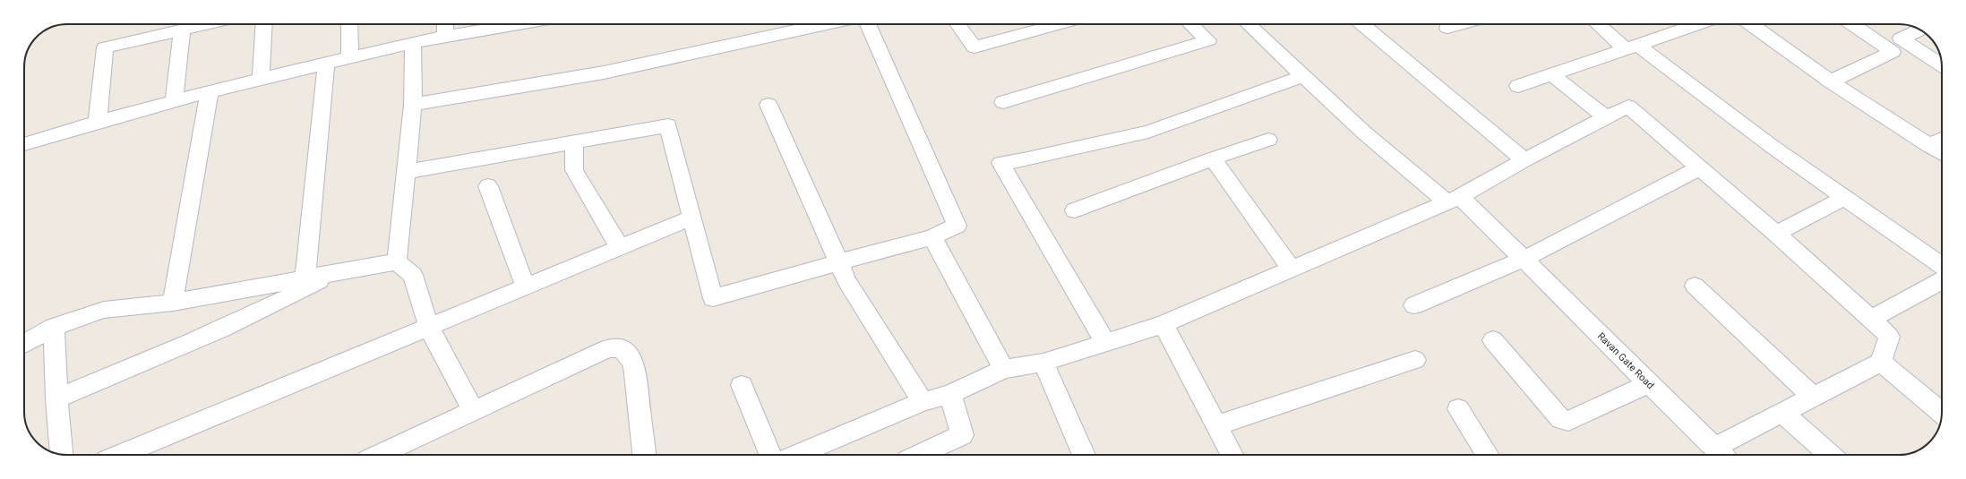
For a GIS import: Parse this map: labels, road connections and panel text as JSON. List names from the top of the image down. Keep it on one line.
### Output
{"streets":{"street":["Ravan Gate Road"]}}
